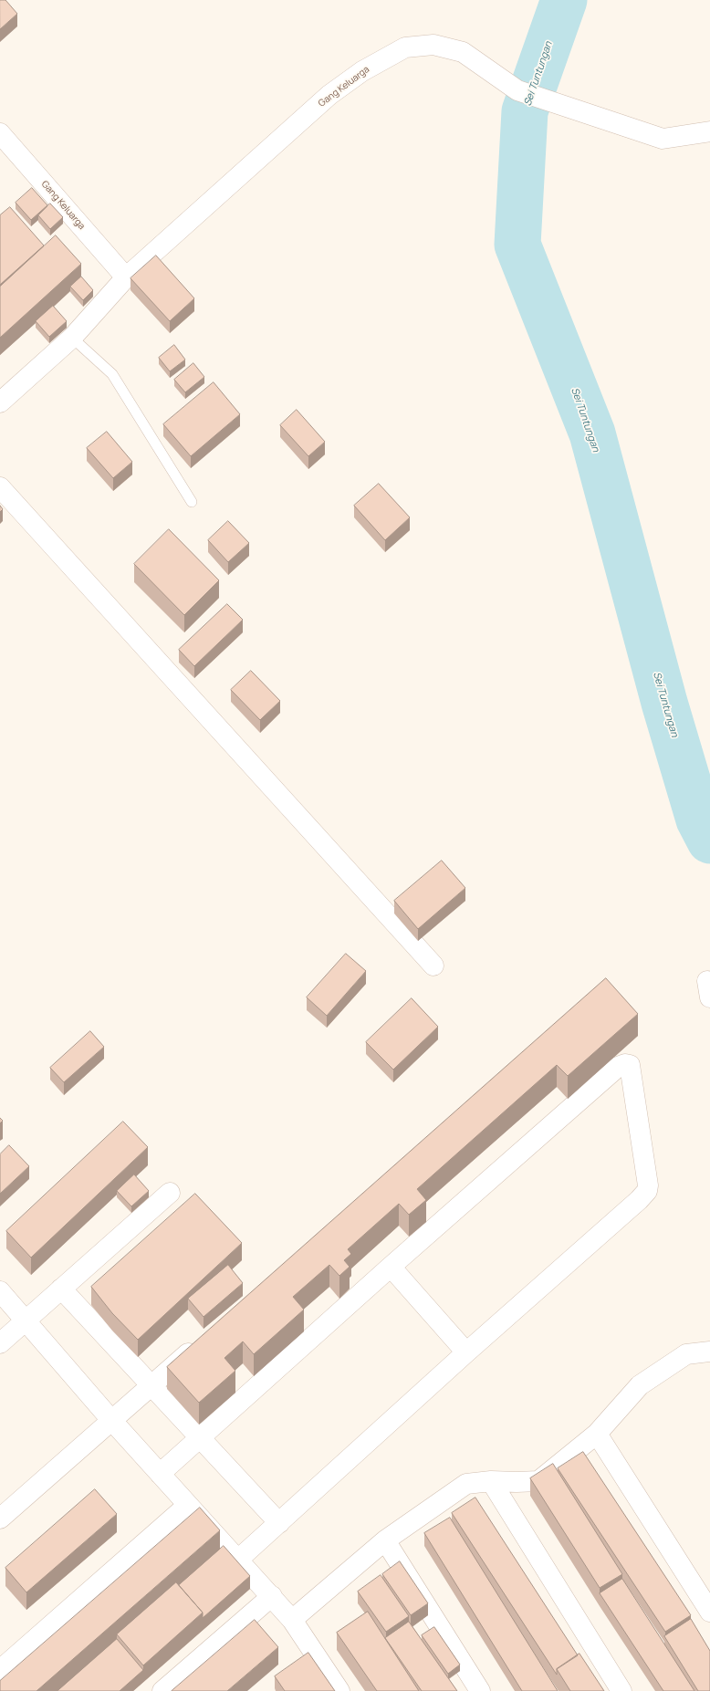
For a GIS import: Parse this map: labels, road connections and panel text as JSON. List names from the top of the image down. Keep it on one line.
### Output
{"streets":{"street":["Gang Keluarga"]},"water":["Sei Tuntungan"]}
